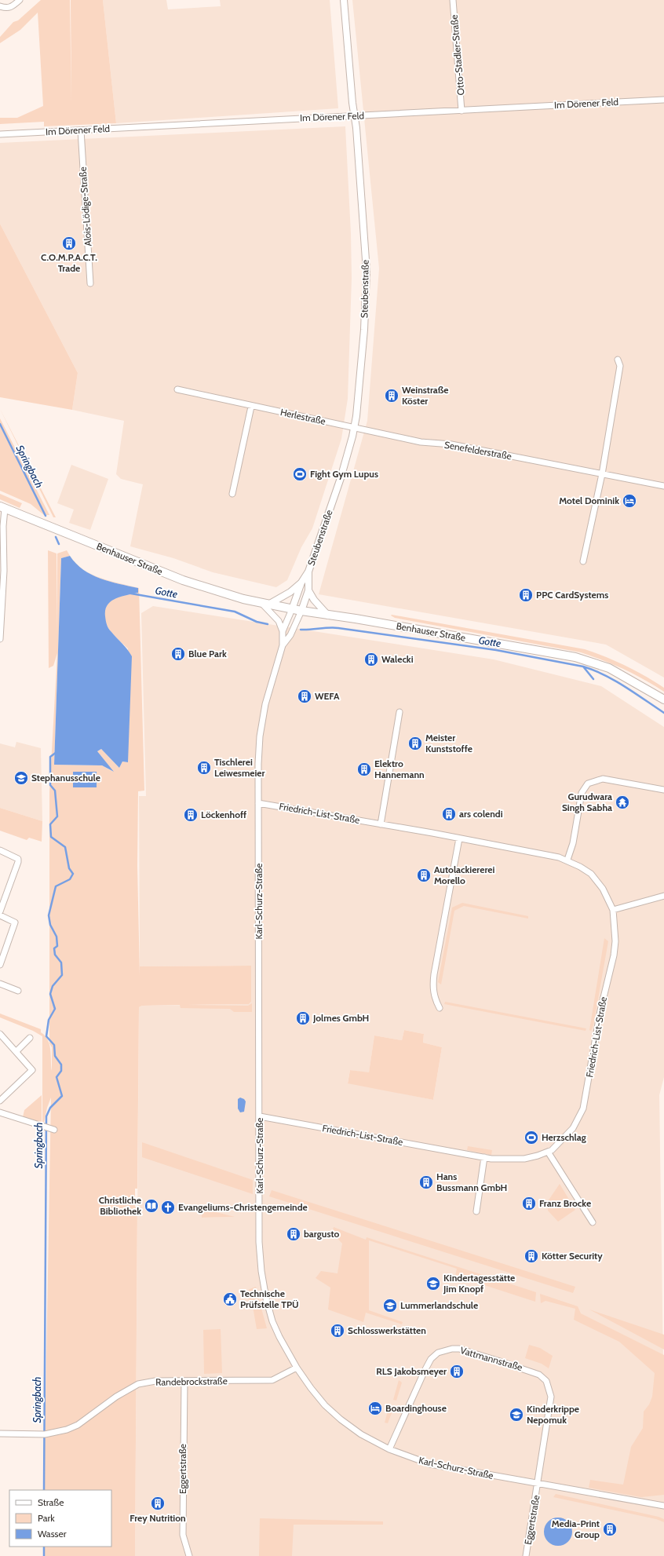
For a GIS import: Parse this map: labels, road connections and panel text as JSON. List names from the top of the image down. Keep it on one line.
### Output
{"streets":{"main road":["Benhauser Straße"],"street":["Otto-Stadler-Straße","Im Dörener Feld","Alois-Lödige-Straße","Steubenstraße","Herlestraße","Senefelderstraße","Friedrich-List-Straße","Karl-Schurz-Straße","Vattmannstraße","Randebrockstraße","Eggertstraße"]},"crossings":[["Otto-Stadler-Straße","Im Dörener Feld"],["Im Dörener Feld","Alois-Lödige-Straße"],["Im Dörener Feld","Steubenstraße"],["Steubenstraße","Herlestraße"],["Steubenstraße","Senefelderstraße"],["Steubenstraße","Benhauser Straße"],["Steubenstraße","Karl-Schurz-Straße"],["Herlestraße","Senefelderstraße"],["Benhauser Straße","Karl-Schurz-Straße"],["Friedrich-List-Straße","Karl-Schurz-Straße"],["Karl-Schurz-Straße","Vattmannstraße"],["Karl-Schurz-Straße","Randebrockstraße"],["Karl-Schurz-Straße","Eggertstraße"],["Vattmannstraße","Eggertstraße"],["Randebrockstraße","Eggertstraße"]],"water":["Springbach","Gotte"],"places":{"building":["C.O.M.P.A.C.T. Trade","Weinstraße Köster","PPC CardSystems","Blue Park","Walecki","WEFA","Meister Kunststoffe","Tischlerei Leiwesmeier","Elektro Hannemann","ars colendi","Löckenhoff","Autolackiererei Morello","Jolmes GmbH","Hans Bussmann GmbH","Franz Brocke","bargusto","Kötter Security","Schlosswerkstätten","RLS Jakobsmeyer","Frey Nutrition","Media‑Print Group"],"sports":["Fight Gym Lupus","Herzschlag"],"hotel":["Motel Dominik","Boardinghouse"],"school or university":["Stephanusschule","Kindertagesstätte Jim Knopf","Lummerlandschule","Kinderkrippe Nepomuk"],"temple":["Gurudwara Singh Sabha"],"library":["Christliche Bibliothek"],"church":["Evangeliums-Christengemeinde"],"public building":["Technische Prüfstelle TPÜ"]},"legend":["Straße","Park","Wasser"]}
